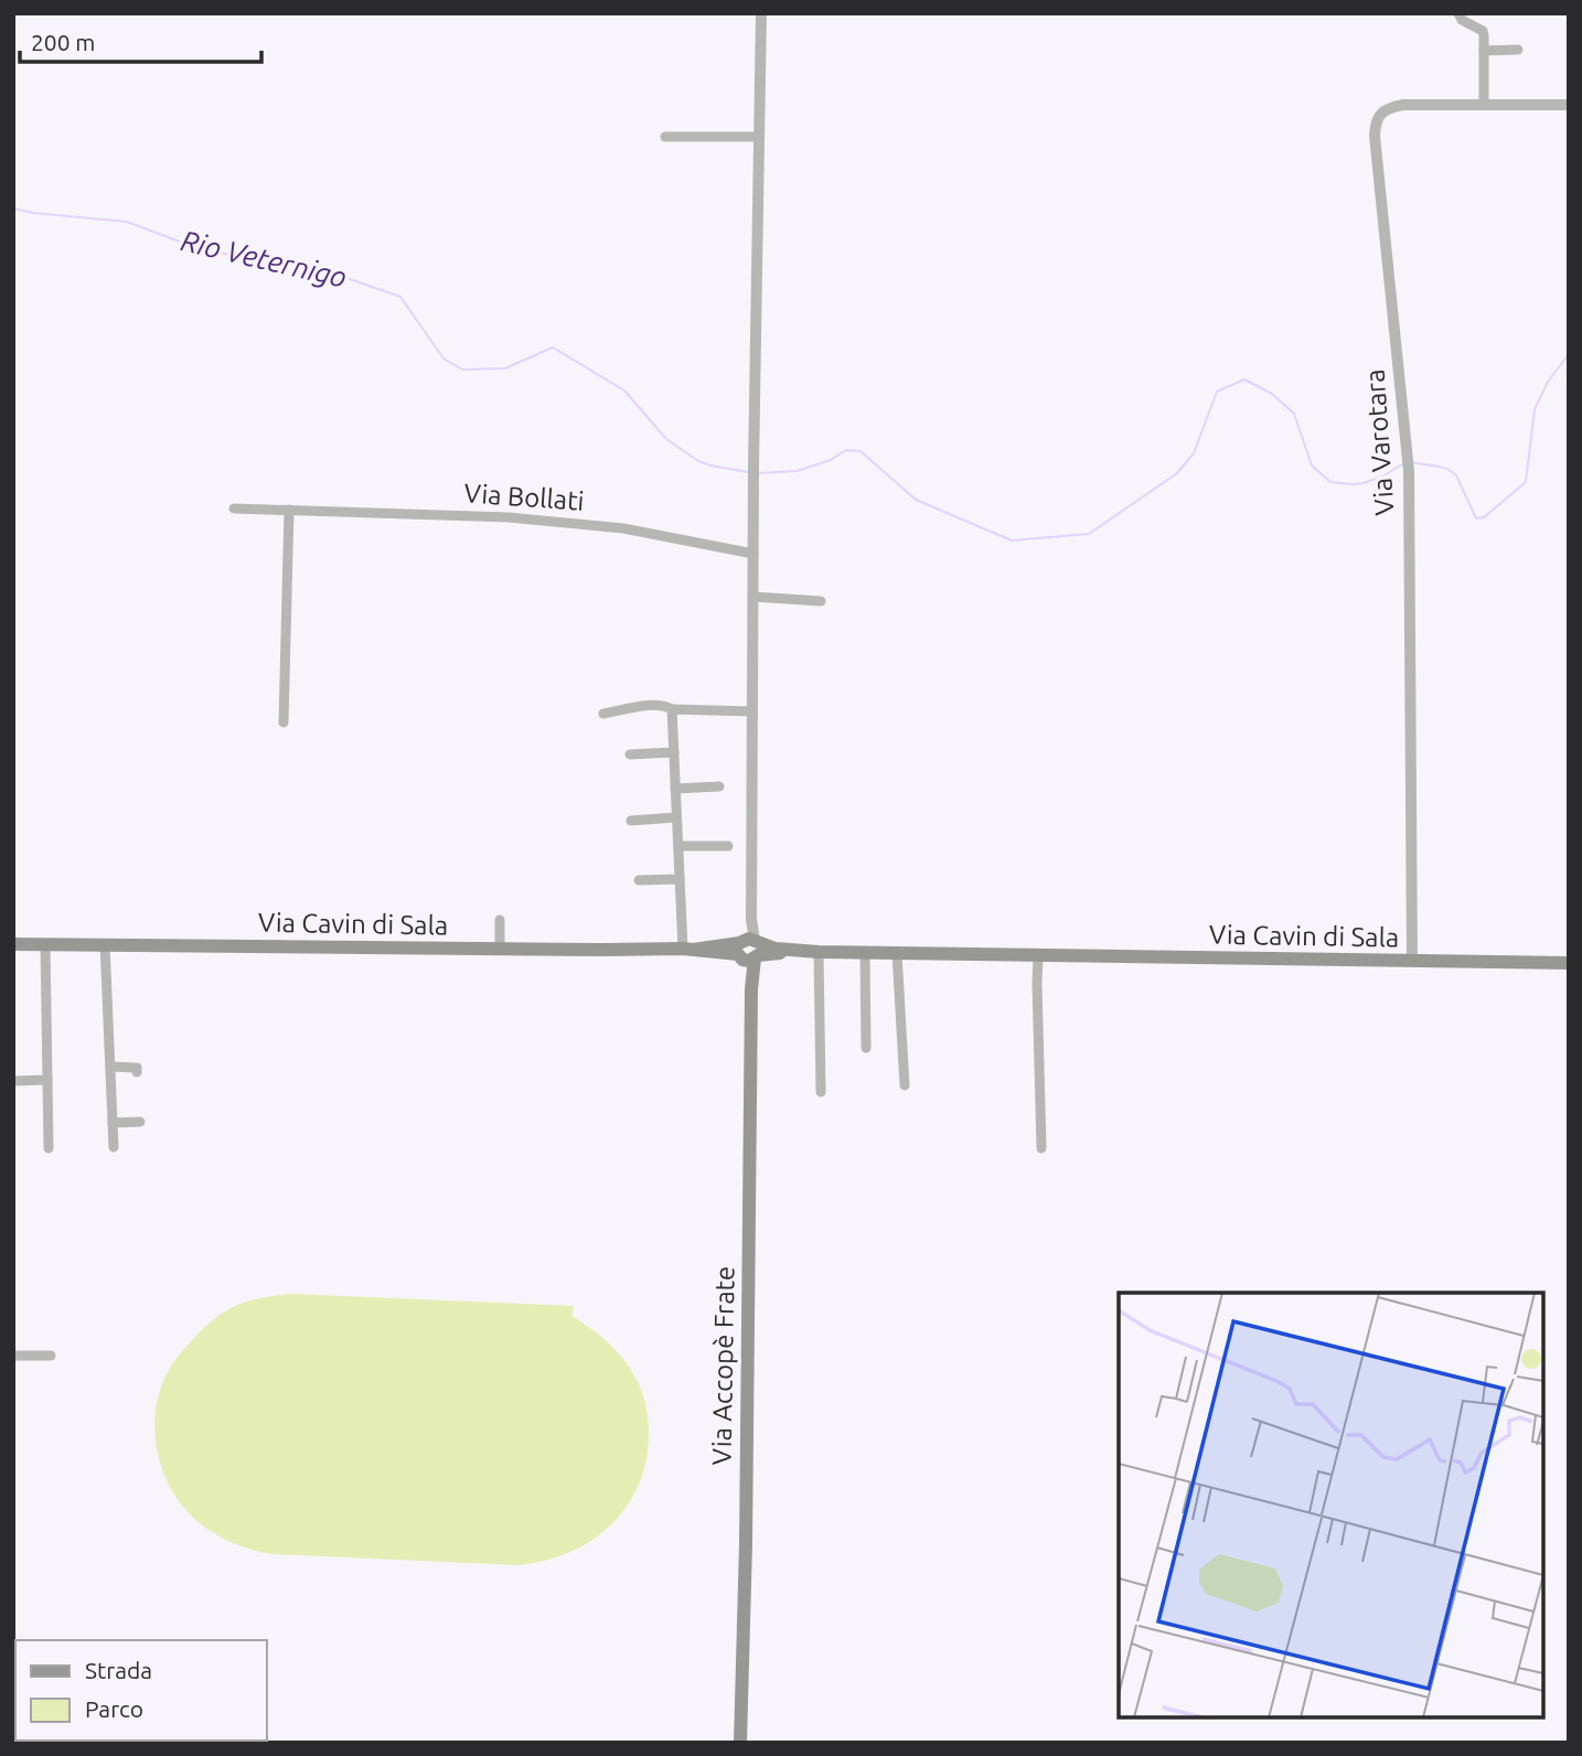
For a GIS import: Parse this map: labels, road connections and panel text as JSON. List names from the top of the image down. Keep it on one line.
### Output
{"streets":{"main road":["Via Cavin di Sala","Via Accopè Frate"],"street":["Via Varotara","Via Bollati"]},"crossings":[["Via Varotara","Via Cavin di Sala"],["Via Cavin di Sala","Via Accopè Frate"]],"water":["Rio Veternigo"],"legend":["Strada","Parco"],"scale_bar":"200 m"}
